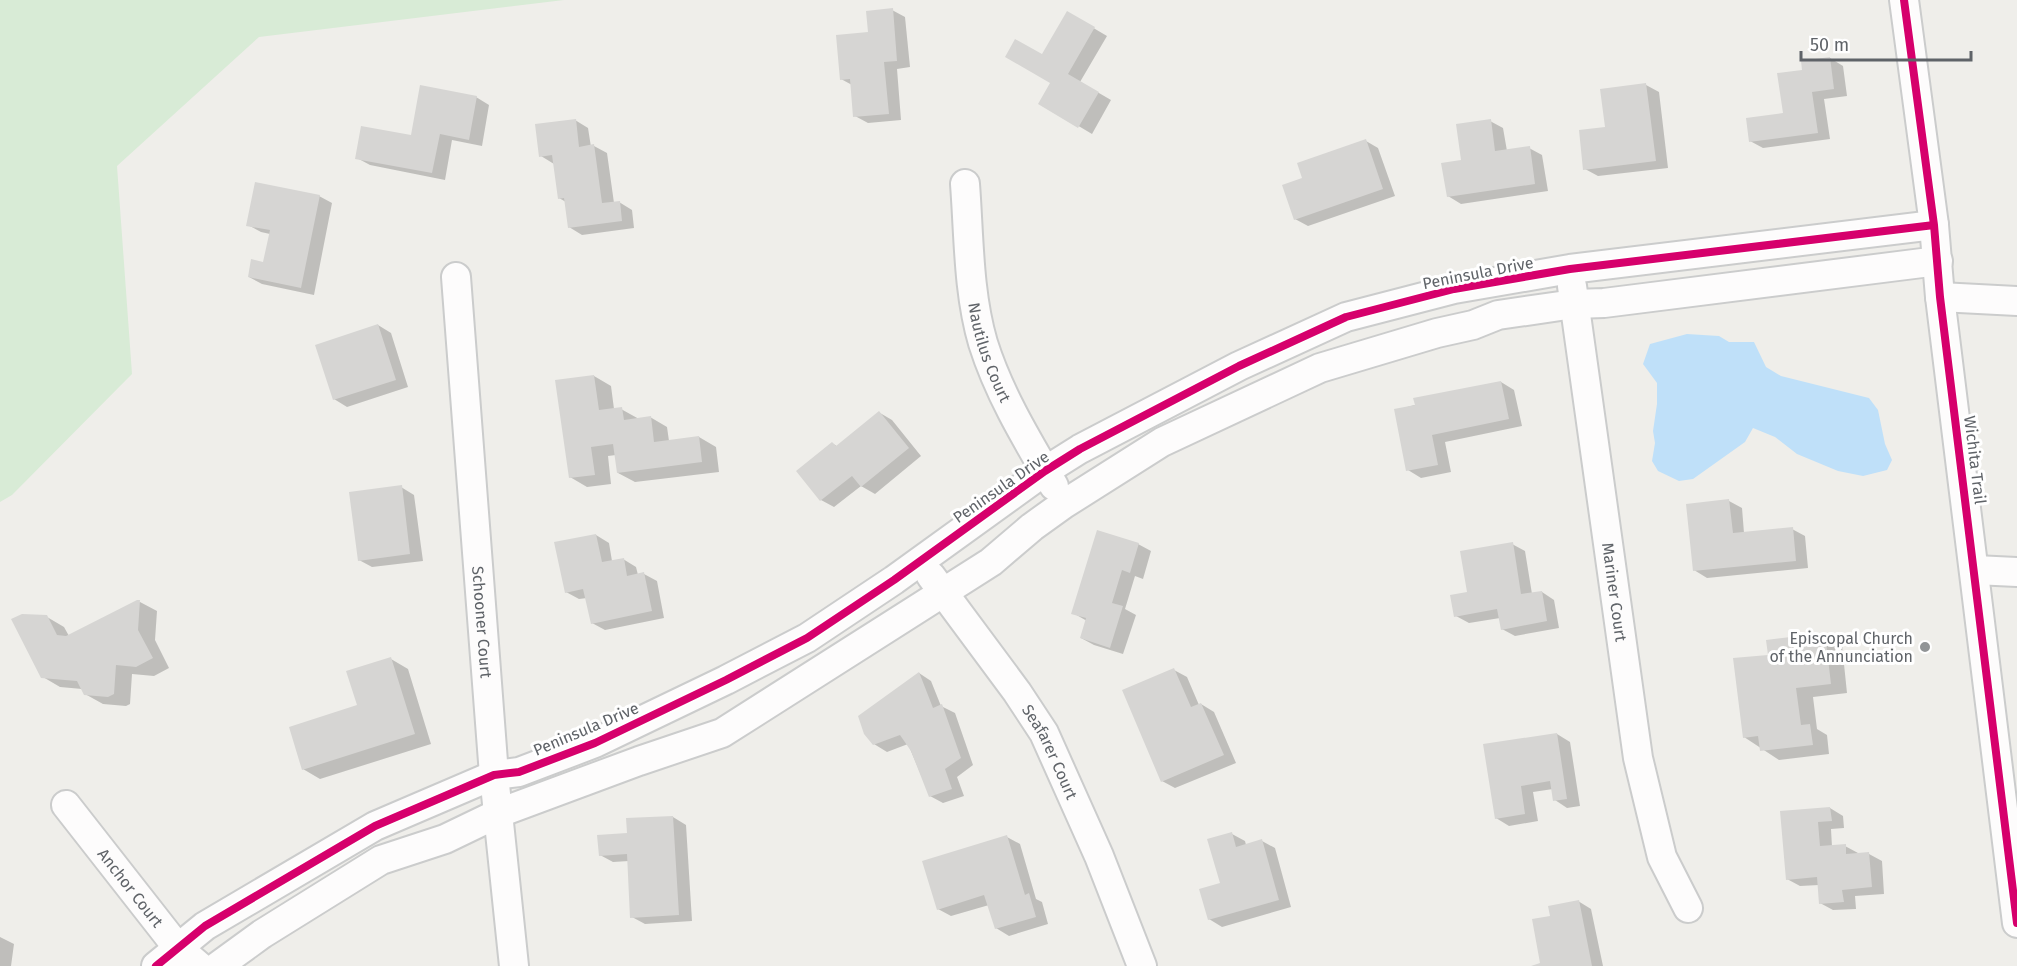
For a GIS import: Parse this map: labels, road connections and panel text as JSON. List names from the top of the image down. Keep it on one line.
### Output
{"streets":{"street":["Peninsula Drive","Nautilus Court","Wichita Trail","Mariner Court","Schooner Court","Seafarer Court","Anchor Court"]},"crossings":[["Peninsula Drive","Nautilus Court"],["Peninsula Drive","Wichita Trail"],["Peninsula Drive","Mariner Court"],["Peninsula Drive","Schooner Court"],["Peninsula Drive","Seafarer Court"],["Peninsula Drive","Anchor Court"]],"places":["Episcopal Church of the Annunciation"],"scale_bar":"50 m"}
